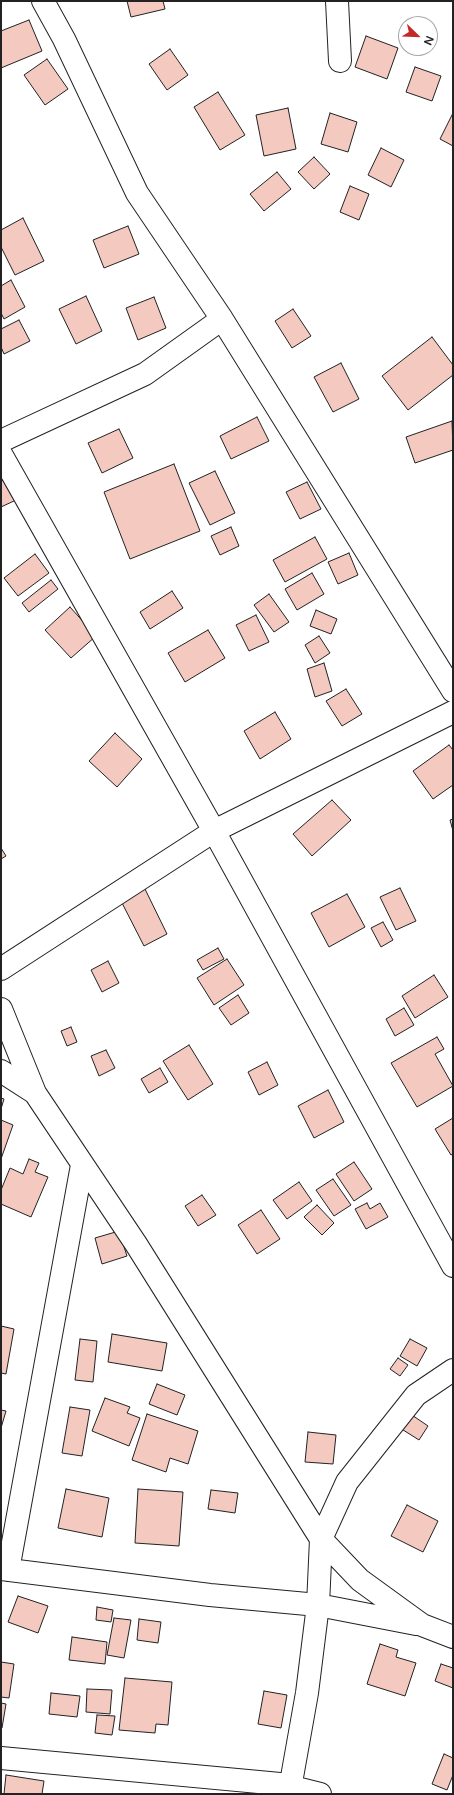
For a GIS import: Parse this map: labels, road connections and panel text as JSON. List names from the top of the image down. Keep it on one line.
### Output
{"north":"bottom right"}
